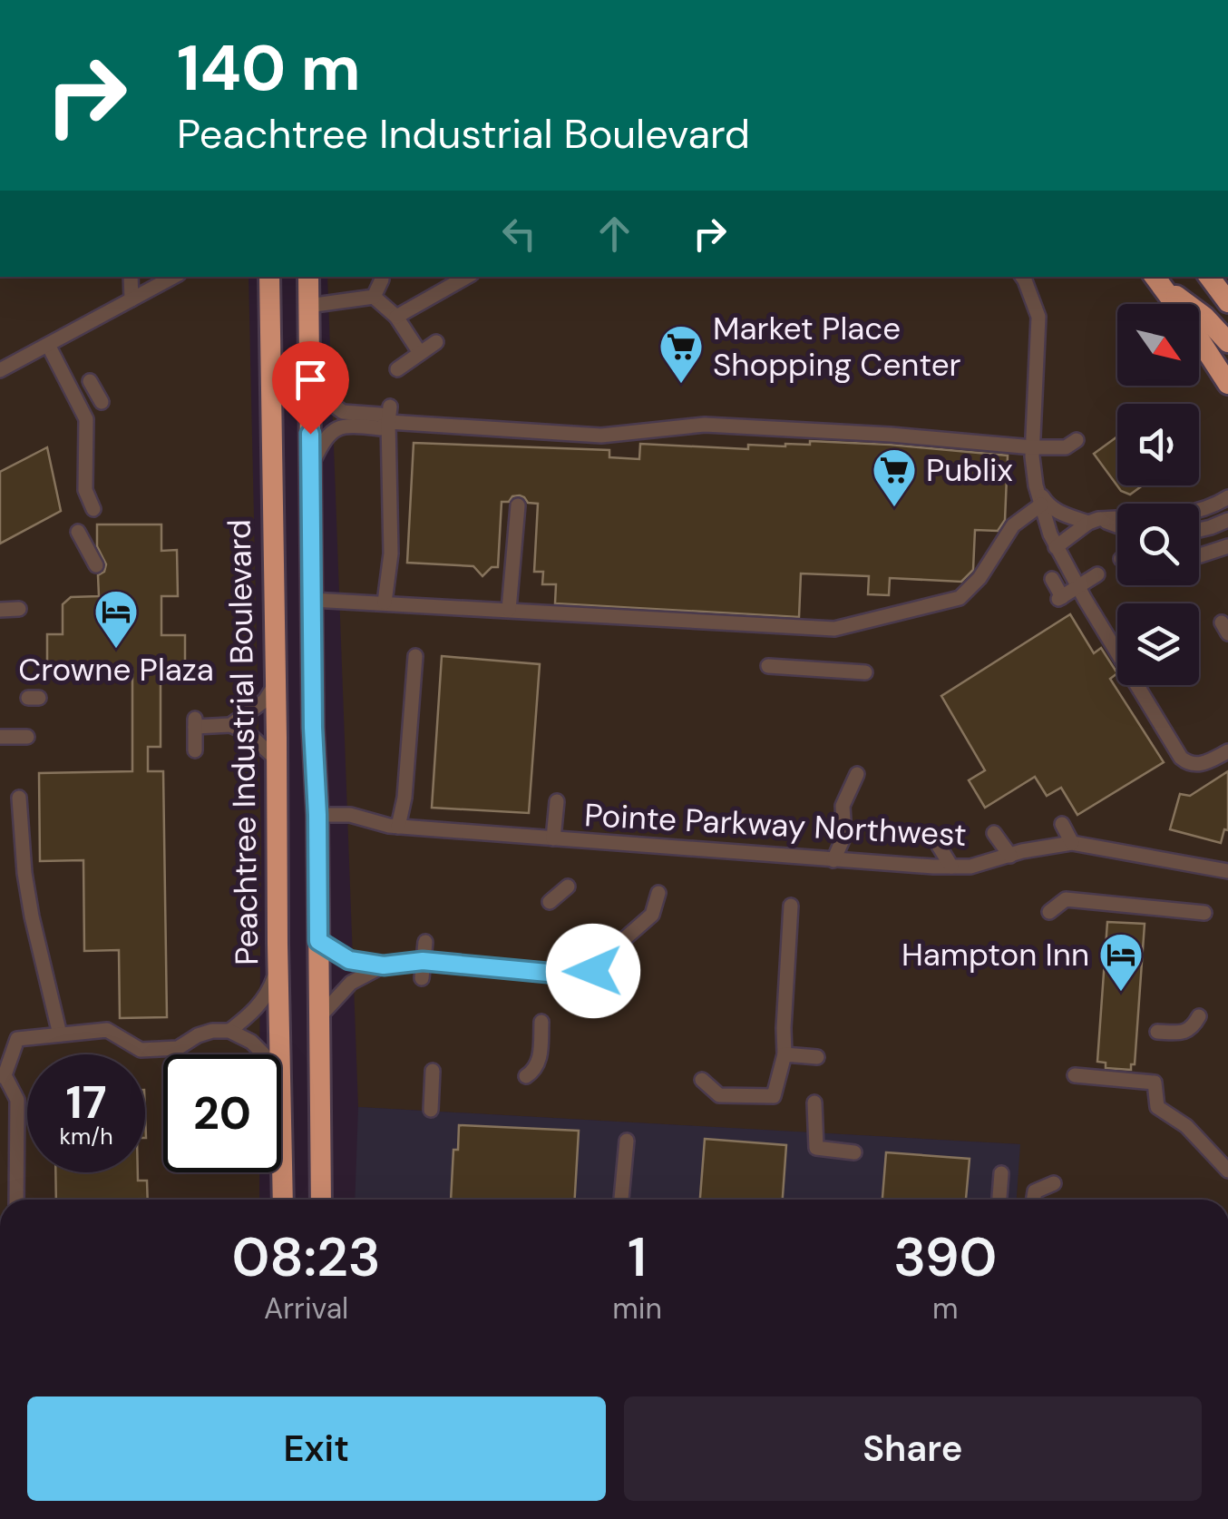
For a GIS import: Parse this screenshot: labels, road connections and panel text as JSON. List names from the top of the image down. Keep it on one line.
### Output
{"streets":{"highway":["Peachtree Industrial Boulevard"],"street":["Pointe Parkway Northwest"]},"places":{"supermarket":["Market Place Shopping Center","Publix"],"hotel":["Crowne Plaza","Hampton Inn"]},"north":"bottom right","page":{"turn":["140 m","Peachtree Industrial Boulevard"],"speed":"17 km/h","limit":"20","eta":["08:23","Arrival","1","min","390","m"],"buttons":["Exit","Share"]}}
